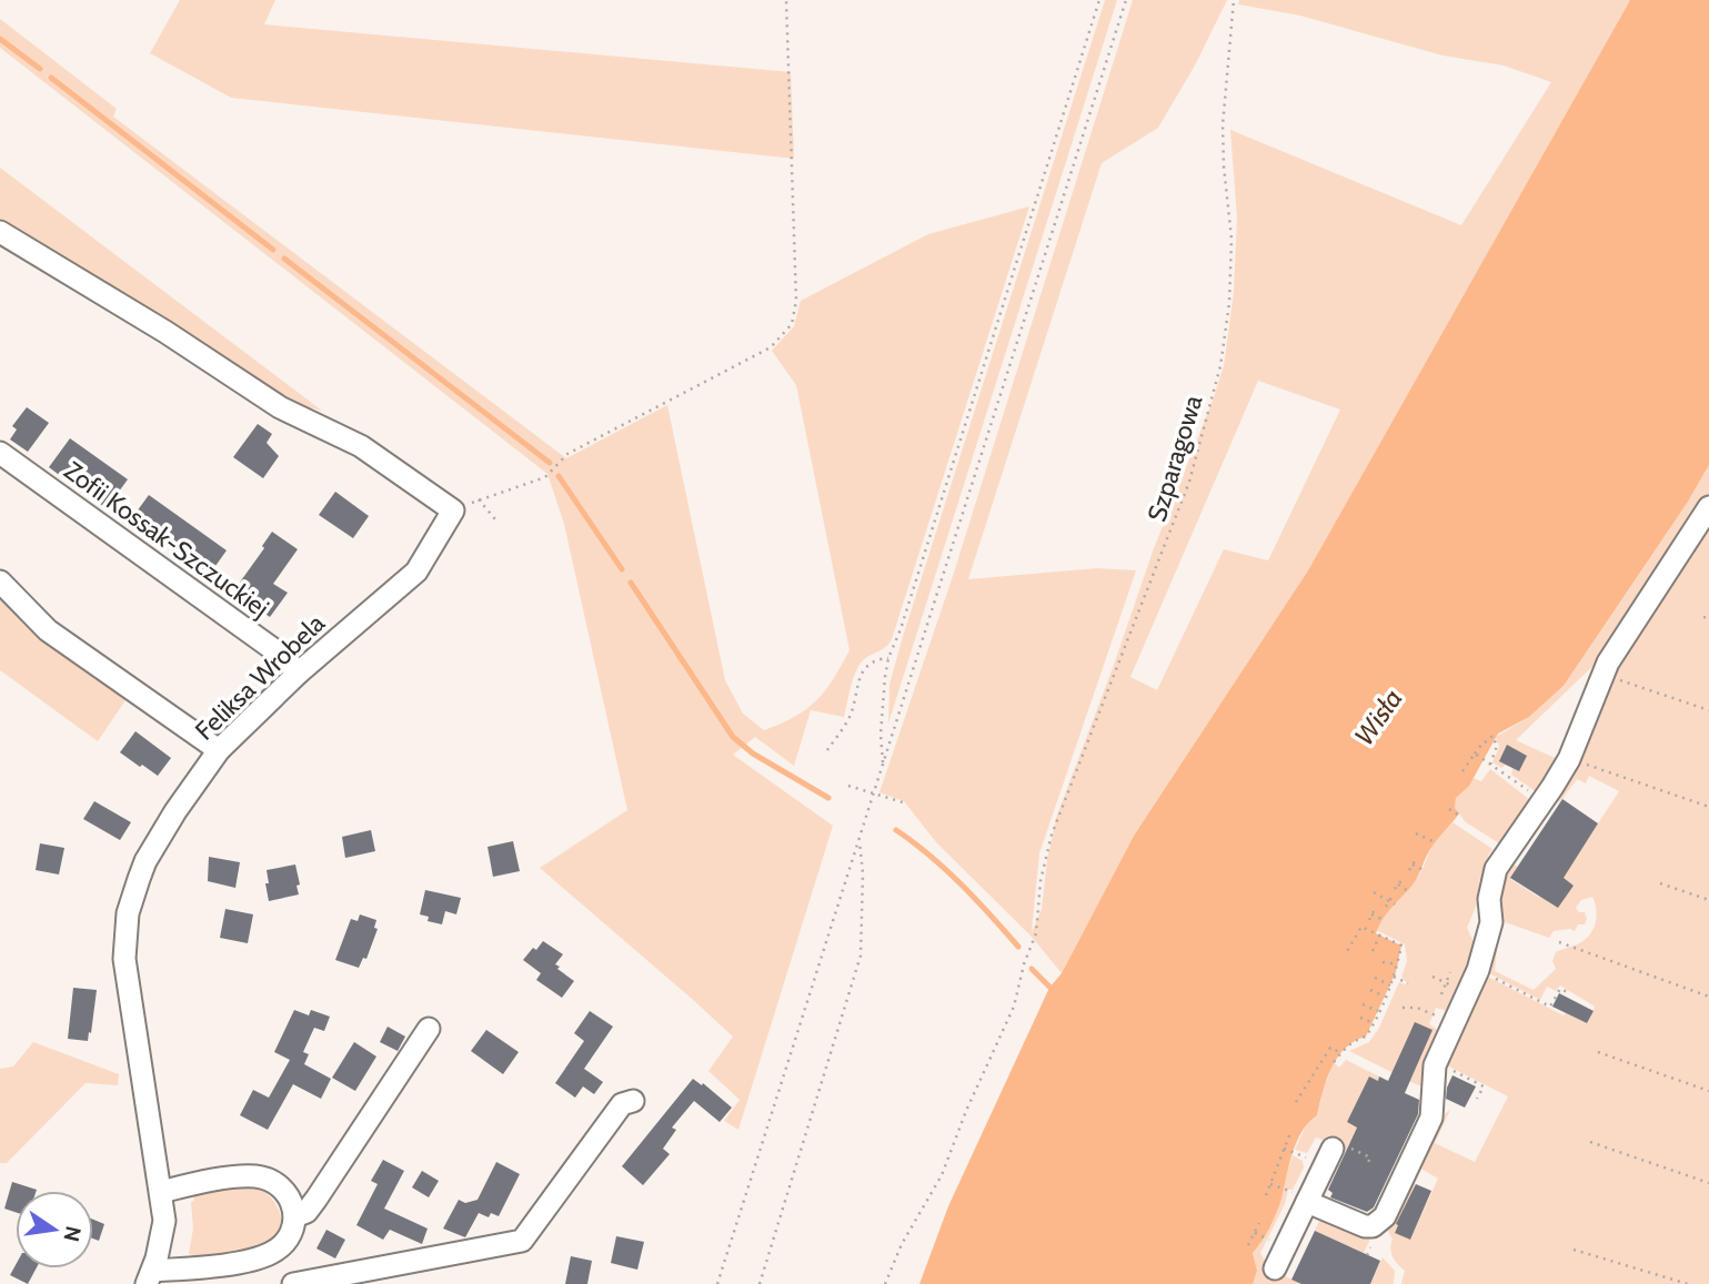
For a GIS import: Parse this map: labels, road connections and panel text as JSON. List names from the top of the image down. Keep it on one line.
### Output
{"streets":{"street":["Zofii Kossak-Szczuckiej","Feliksa Wrobela"],"path":["Szparagowa"]},"crossings":[["Zofii Kossak-Szczuckiej","Feliksa Wrobela"]],"water":["Wisła"],"north":"right"}
